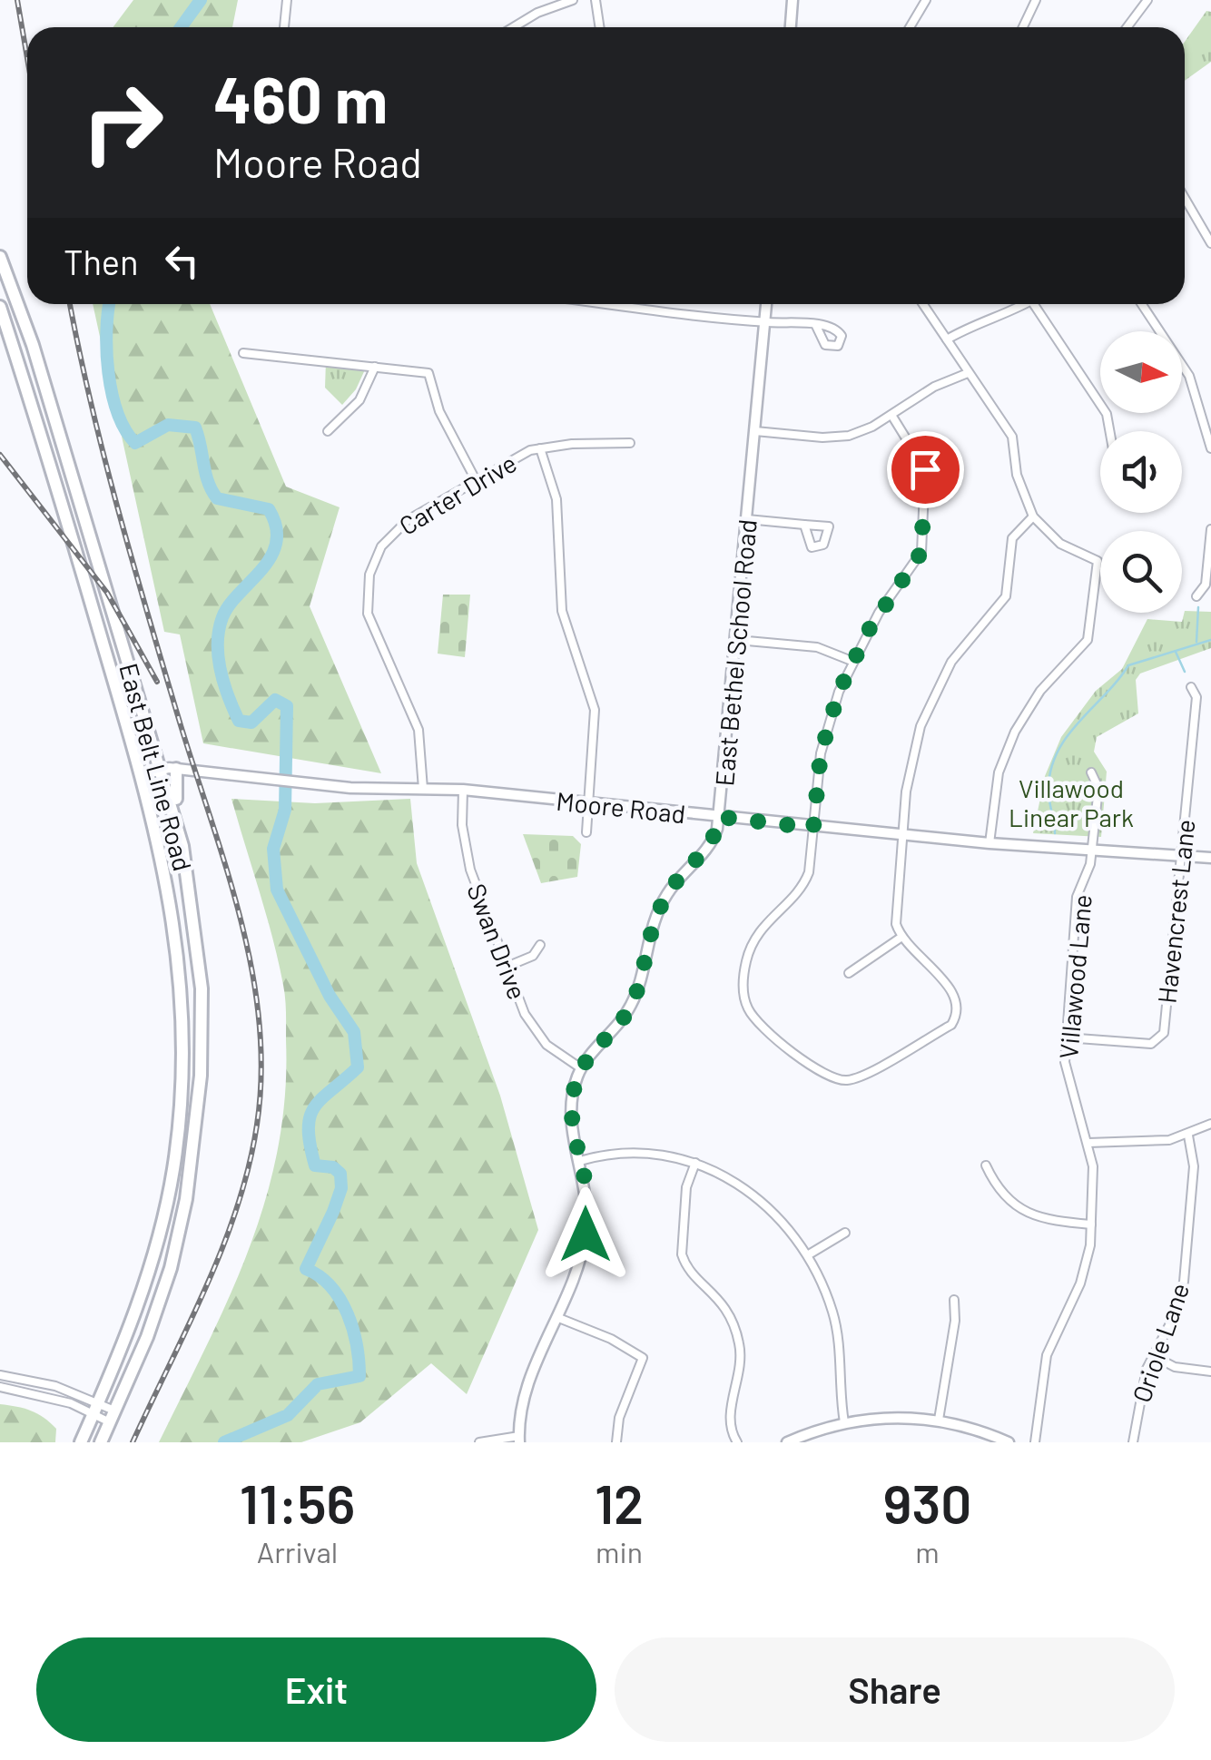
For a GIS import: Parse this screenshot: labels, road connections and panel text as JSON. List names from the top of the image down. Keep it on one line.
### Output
{"streets":{"main road":["East Belt Line Road"],"street":["Carter Drive","East Bethel School Road","Moore Road","Havencrest Lane","Swan Drive","Villawood Lane","Oriole Lane"]},"crossings":[["Carter Drive","Moore Road"],["East Bethel School Road","Moore Road"],["East Bethel School Road","Swan Drive"],["East Belt Line Road","Moore Road"],["Moore Road","Havencrest Lane"],["Moore Road","Swan Drive"],["Moore Road","Villawood Lane"],["Havencrest Lane","Villawood Lane"]],"parks":["Villawood Linear Park"],"north":"right","page":{"turn":["460 m","Moore Road"],"then":"Then","eta":["11:56","Arrival","12","min","930","m"],"buttons":["Exit","Share"]}}
